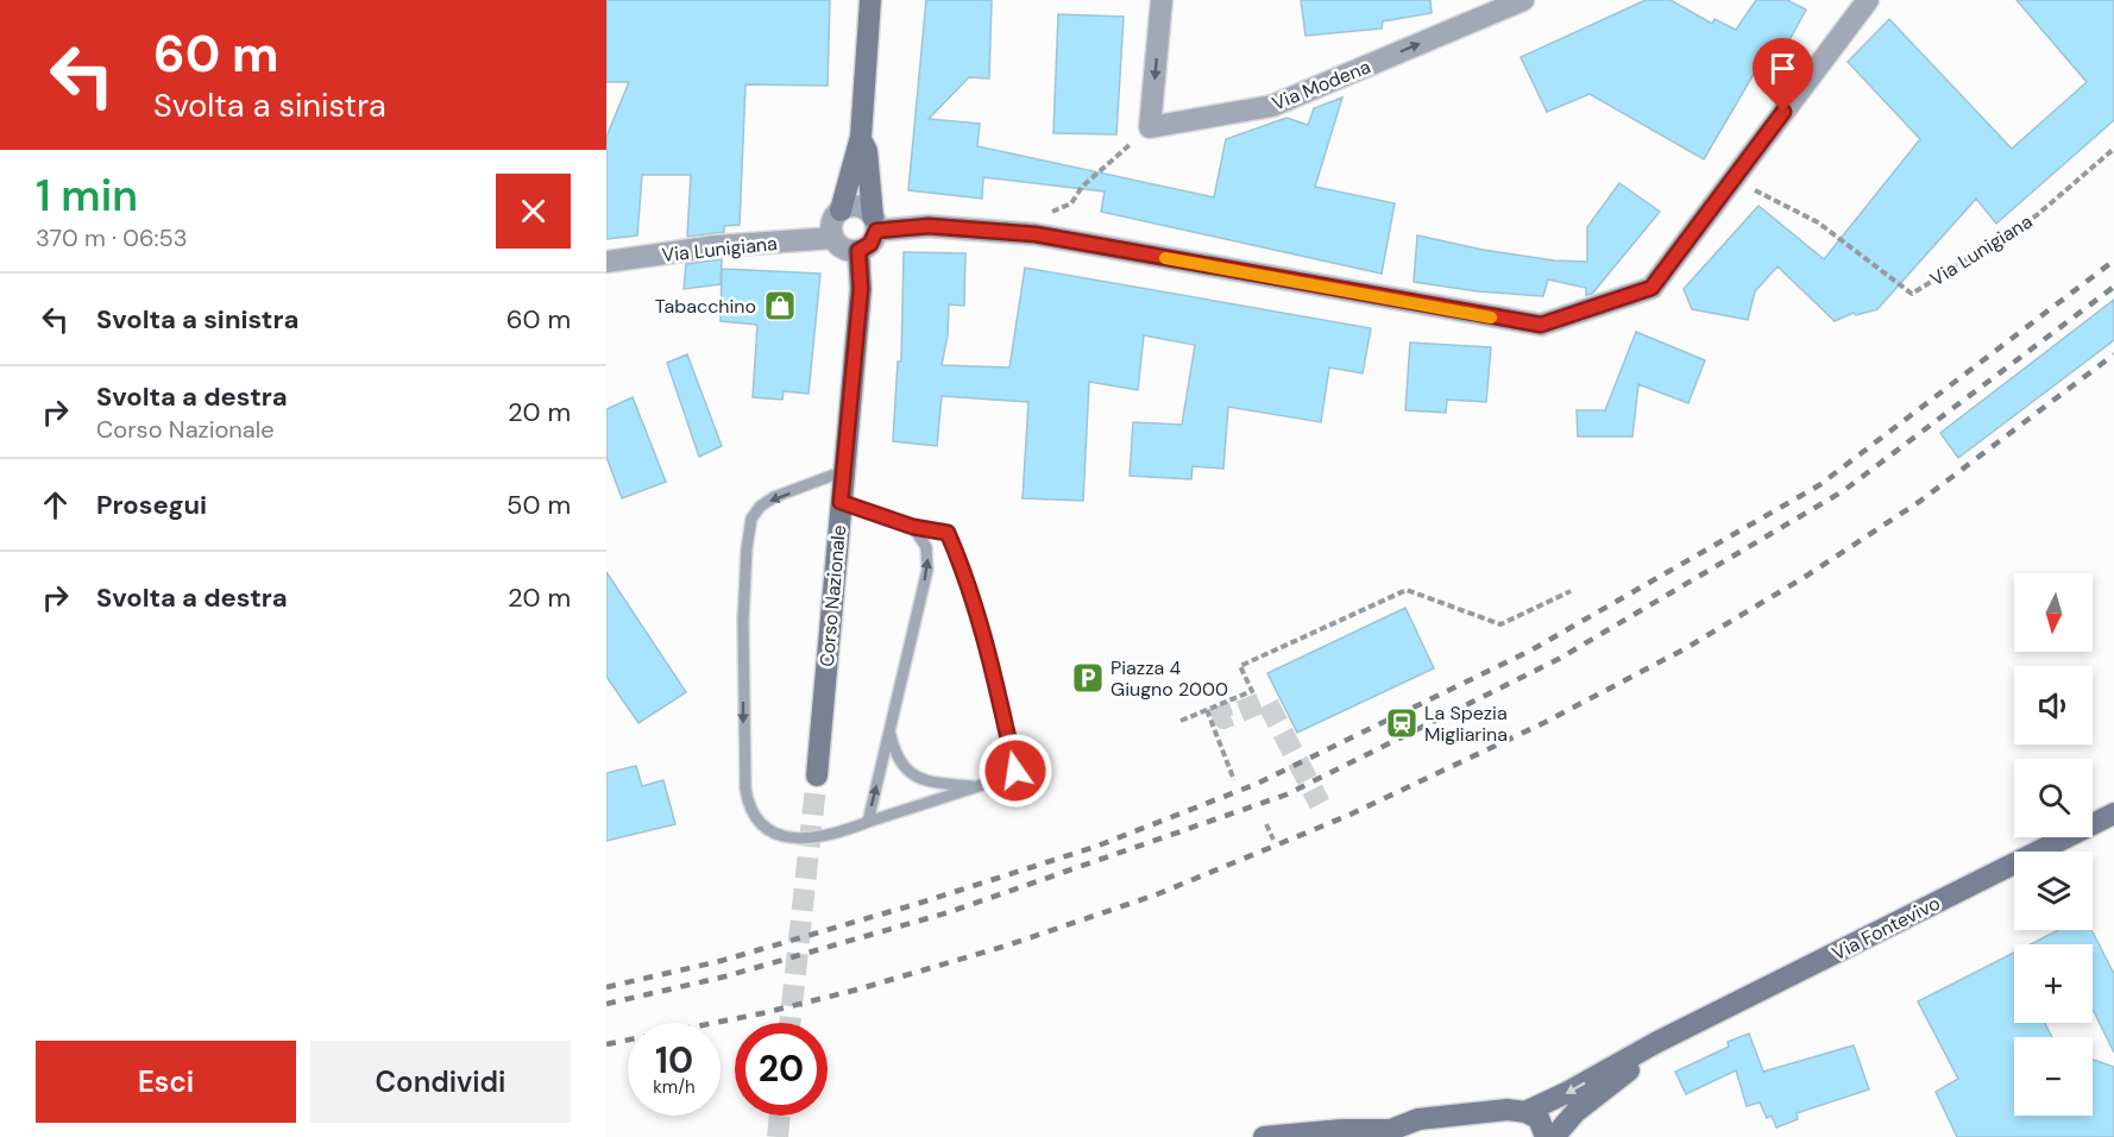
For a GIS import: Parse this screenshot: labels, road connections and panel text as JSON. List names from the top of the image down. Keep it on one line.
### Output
{"streets":{"street":["Via Modena","Via Lunigiana","Corso Nazionale","Via Fontevivo"]},"crossings":[["Via Lunigiana","Corso Nazionale"]],"one_way":["Via Modena"],"places":{"shop":["Tabacchino"],"parking":["Piazza 4 Giugno 2000"],"station":["La Spezia Migliarina"]},"north":"bottom","page":{"turn":["60 m","Svolta a sinistra"],"heading":["1 min","370 m · 06:53"],"list":[{"name":"Svolta a sinistra","value":"60 m"},{"name":"Svolta a destra","note":"Corso Nazionale","value":"20 m"},{"name":"Prosegui","value":"50 m"},{"name":"Svolta a destra","value":"20 m"}],"map_buttons":["+","−"],"speed":"10 km/h","limit":"20","buttons":["Esci","Condividi"]}}
